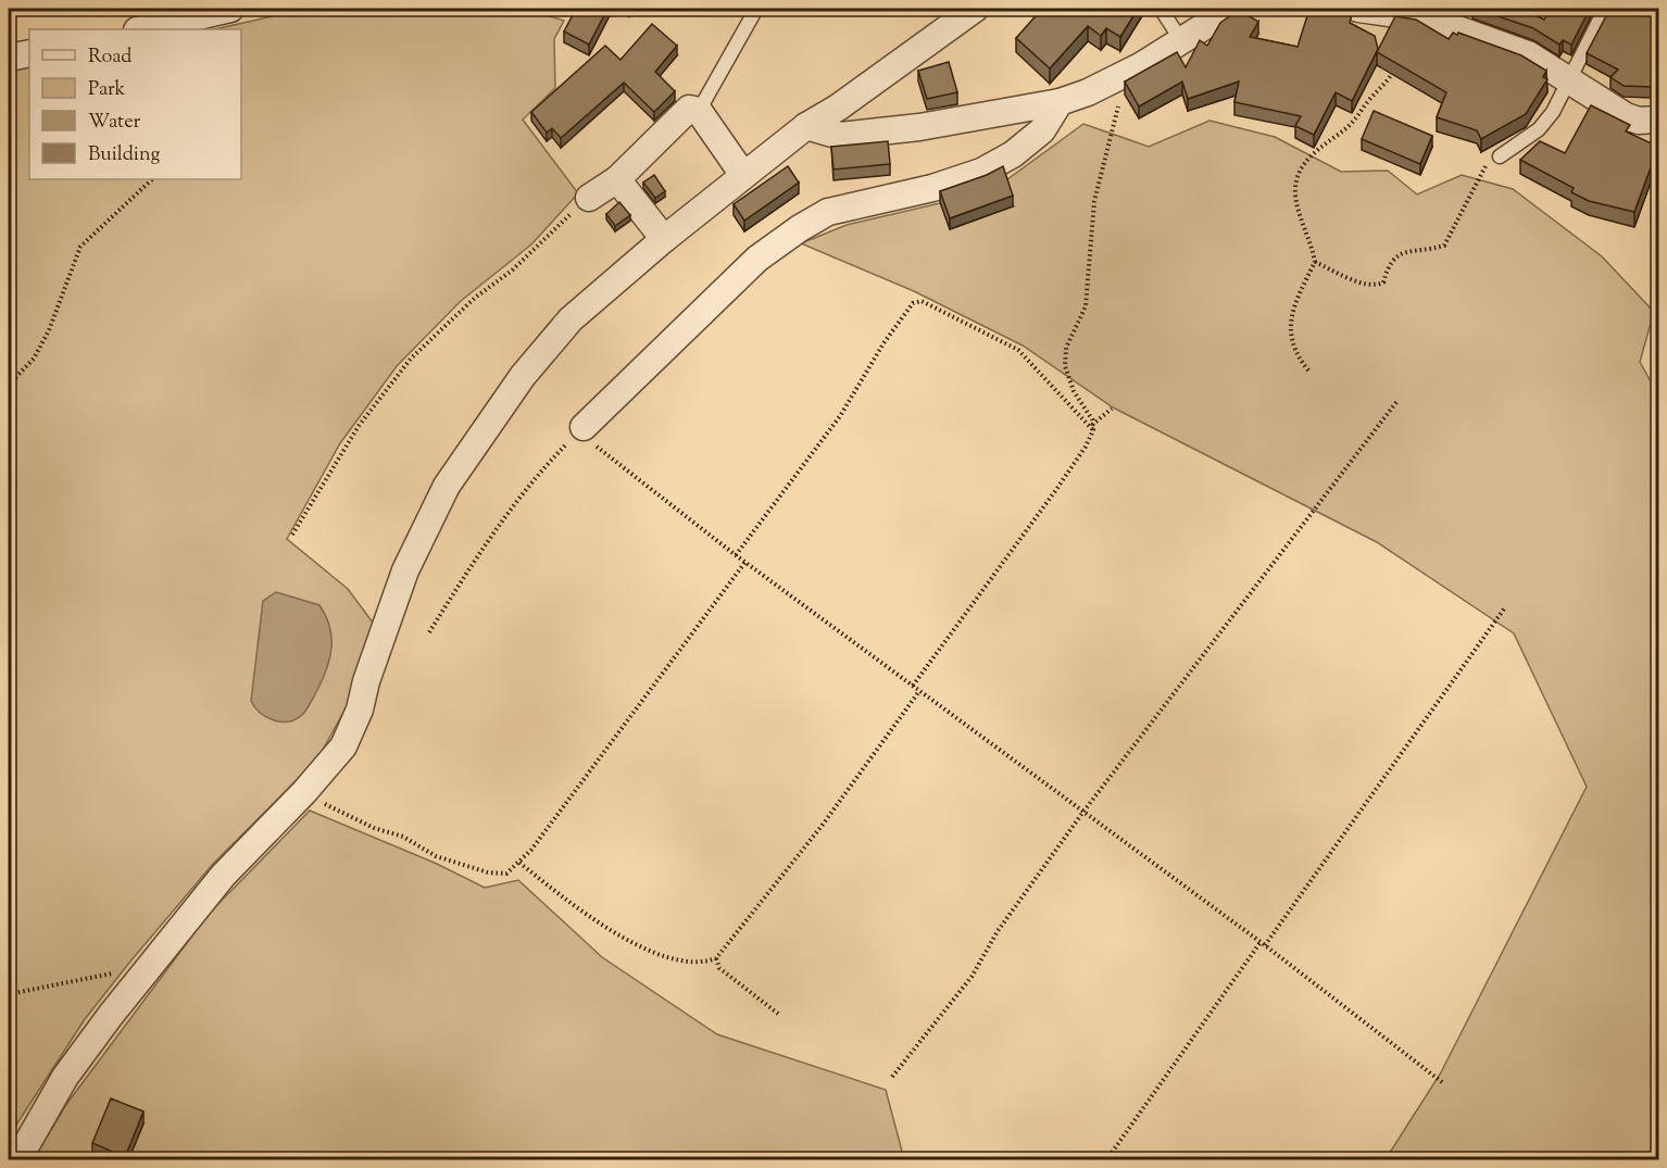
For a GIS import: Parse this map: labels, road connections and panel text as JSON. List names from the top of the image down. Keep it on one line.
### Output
{"legend":["Road","Park","Water","Building"]}
